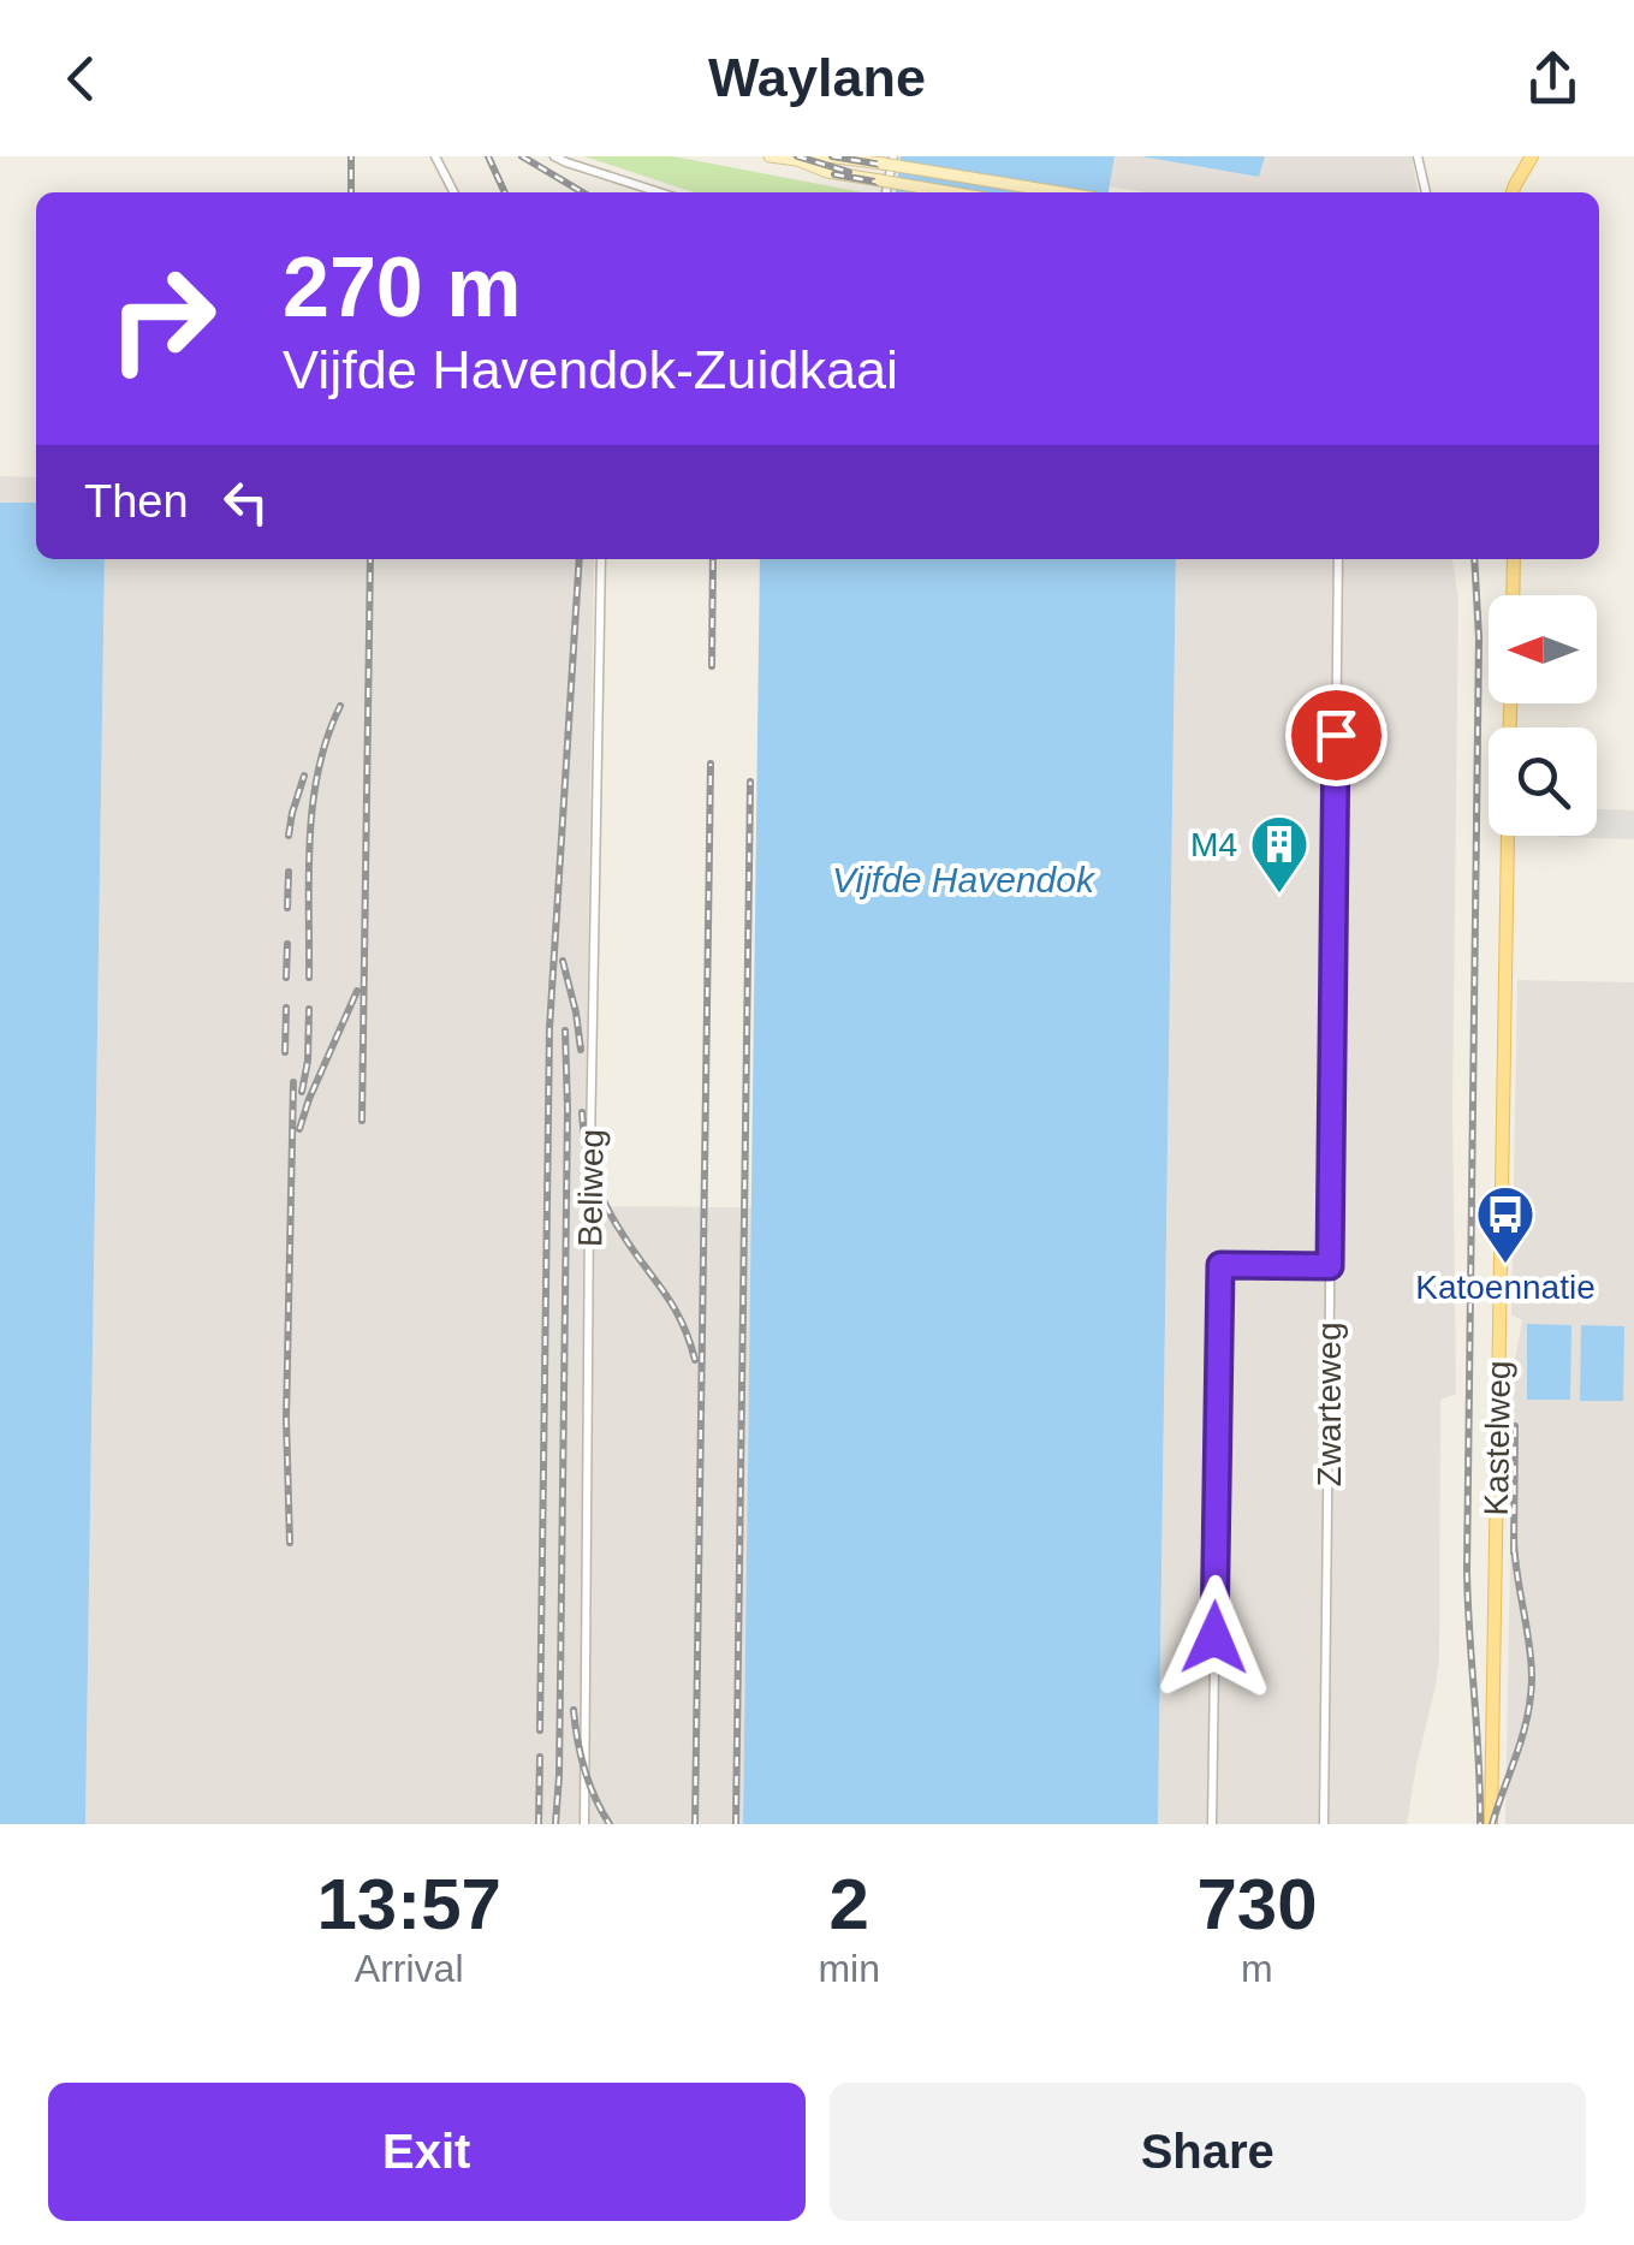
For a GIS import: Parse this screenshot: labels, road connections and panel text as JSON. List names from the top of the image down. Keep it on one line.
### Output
{"streets":{"main road":["Kastelweg"],"street":["Beliweg","Zwarteweg"]},"water":["Vijfde Havendok"],"places":{"building":["M4"],"bus stop":["Katoennatie"]},"north":"left","page":{"header":"Waylane","turn":["270 m","Vijfde Havendok-Zuidkaai"],"then":"Then","eta":["13:57","Arrival","2","min","730","m"],"buttons":["Exit","Share"]}}
